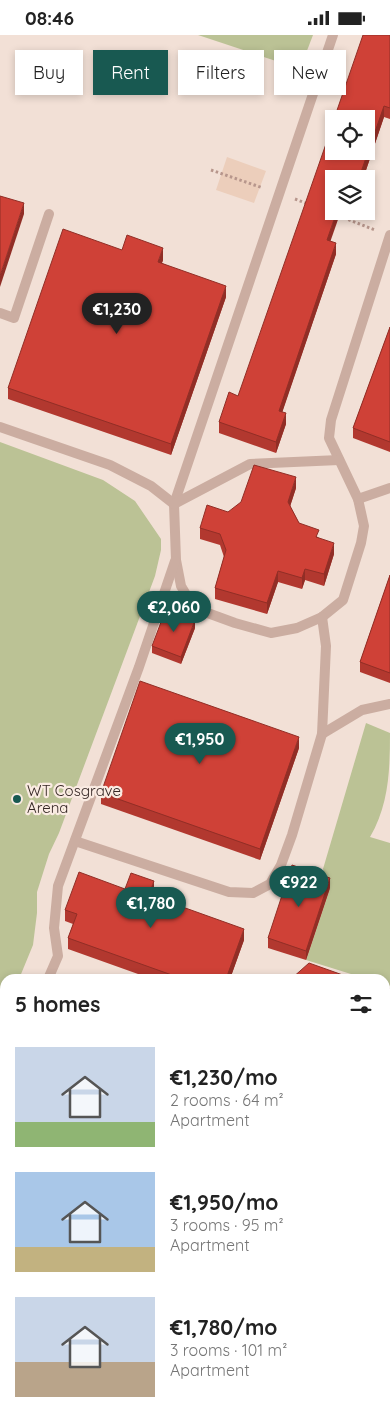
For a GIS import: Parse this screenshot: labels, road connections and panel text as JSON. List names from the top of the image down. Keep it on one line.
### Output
{"places":["WT Cosgrave Arena"],"page":{"status":"08:46","chip":["Buy","Rent","Filters","New"],"price":["€1,230","€2,060","€1,950","€922","€1,780"],"heading":"5 homes","list":[{"name":"€1,230/mo","note":"2 rooms · 64 m² · Apartment"},{"name":"€1,950/mo","note":"3 rooms · 95 m² · Apartment"},{"name":"€1,780/mo","note":"3 rooms · 101 m² · Apartment"}]}}
